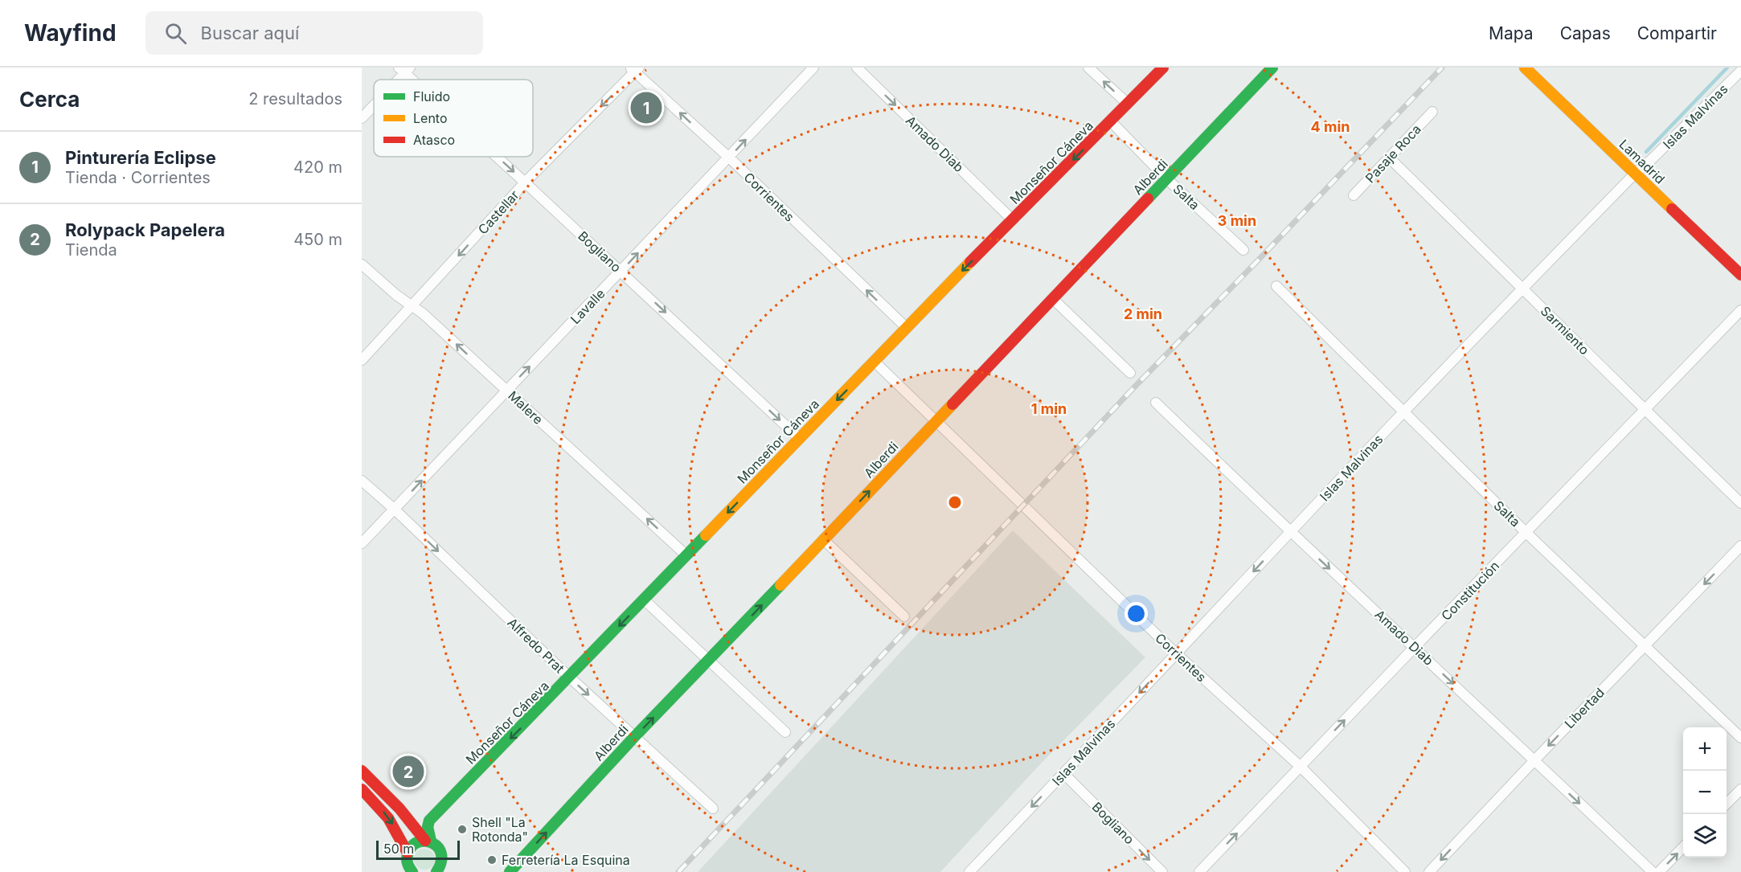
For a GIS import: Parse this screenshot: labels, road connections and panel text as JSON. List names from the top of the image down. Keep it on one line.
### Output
{"streets":{"street":["Islas Malvinas","Amado Diab","Pasaje Roca","Lamadrid","Monseñor Cáneva","Alberdi","Corrientes","Salta","Castellar","Bogliano","Lavalle","Sarmiento","Malere","Constitución","Alfredo Prat","Libertad"]},"crossings":[["Islas Malvinas","Amado Diab"],["Islas Malvinas","Lamadrid"],["Islas Malvinas","Corrientes"],["Islas Malvinas","Salta"],["Islas Malvinas","Bogliano"],["Islas Malvinas","Sarmiento"],["Amado Diab","Monseñor Cáneva"],["Amado Diab","Constitución"],["Amado Diab","Libertad"],["Pasaje Roca","Sarmiento"],["Monseñor Cáneva","Corrientes"],["Monseñor Cáneva","Salta"],["Monseñor Cáneva","Bogliano"],["Monseñor Cáneva","Malere"],["Monseñor Cáneva","Alfredo Prat"],["Alberdi","Corrientes"],["Alberdi","Salta"],["Alberdi","Alfredo Prat"],["Corrientes","Castellar"],["Corrientes","Lavalle"],["Corrientes","Constitución"],["Salta","Constitución"],["Salta","Libertad"],["Castellar","Bogliano"],["Castellar","Malere"],["Bogliano","Lavalle"],["Lavalle","Malere"],["Lavalle","Alfredo Prat"],["Sarmiento","Constitución"]],"one_way":["Islas Malvinas","Amado Diab","Monseñor Cáneva","Alberdi","Castellar","Bogliano","Lavalle","Malere","Constitución","Alfredo Prat","Libertad"],"places":["Shell \"La Rotonda\"","Ferretería La Esquina"],"legend":["Fluido","Lento","Atasco"],"scale_bar":"50 m","page":{"header":"Wayfind","search":"Buscar aquí","nav":["Mapa","Capas","Compartir"],"heading":["Cerca","2 resultados"],"pins":["1","2"],"list":[{"mark":"1","name":"Pinturería Eclipse","note":"Tienda · Corrientes","value":"420 m"},{"mark":"2","name":"Rolypack Papelera","note":"Tienda","value":"450 m"}],"map_buttons":["+","−"],"scale":"50 m"},"rings":["4 min","3 min","2 min","1 min"]}
